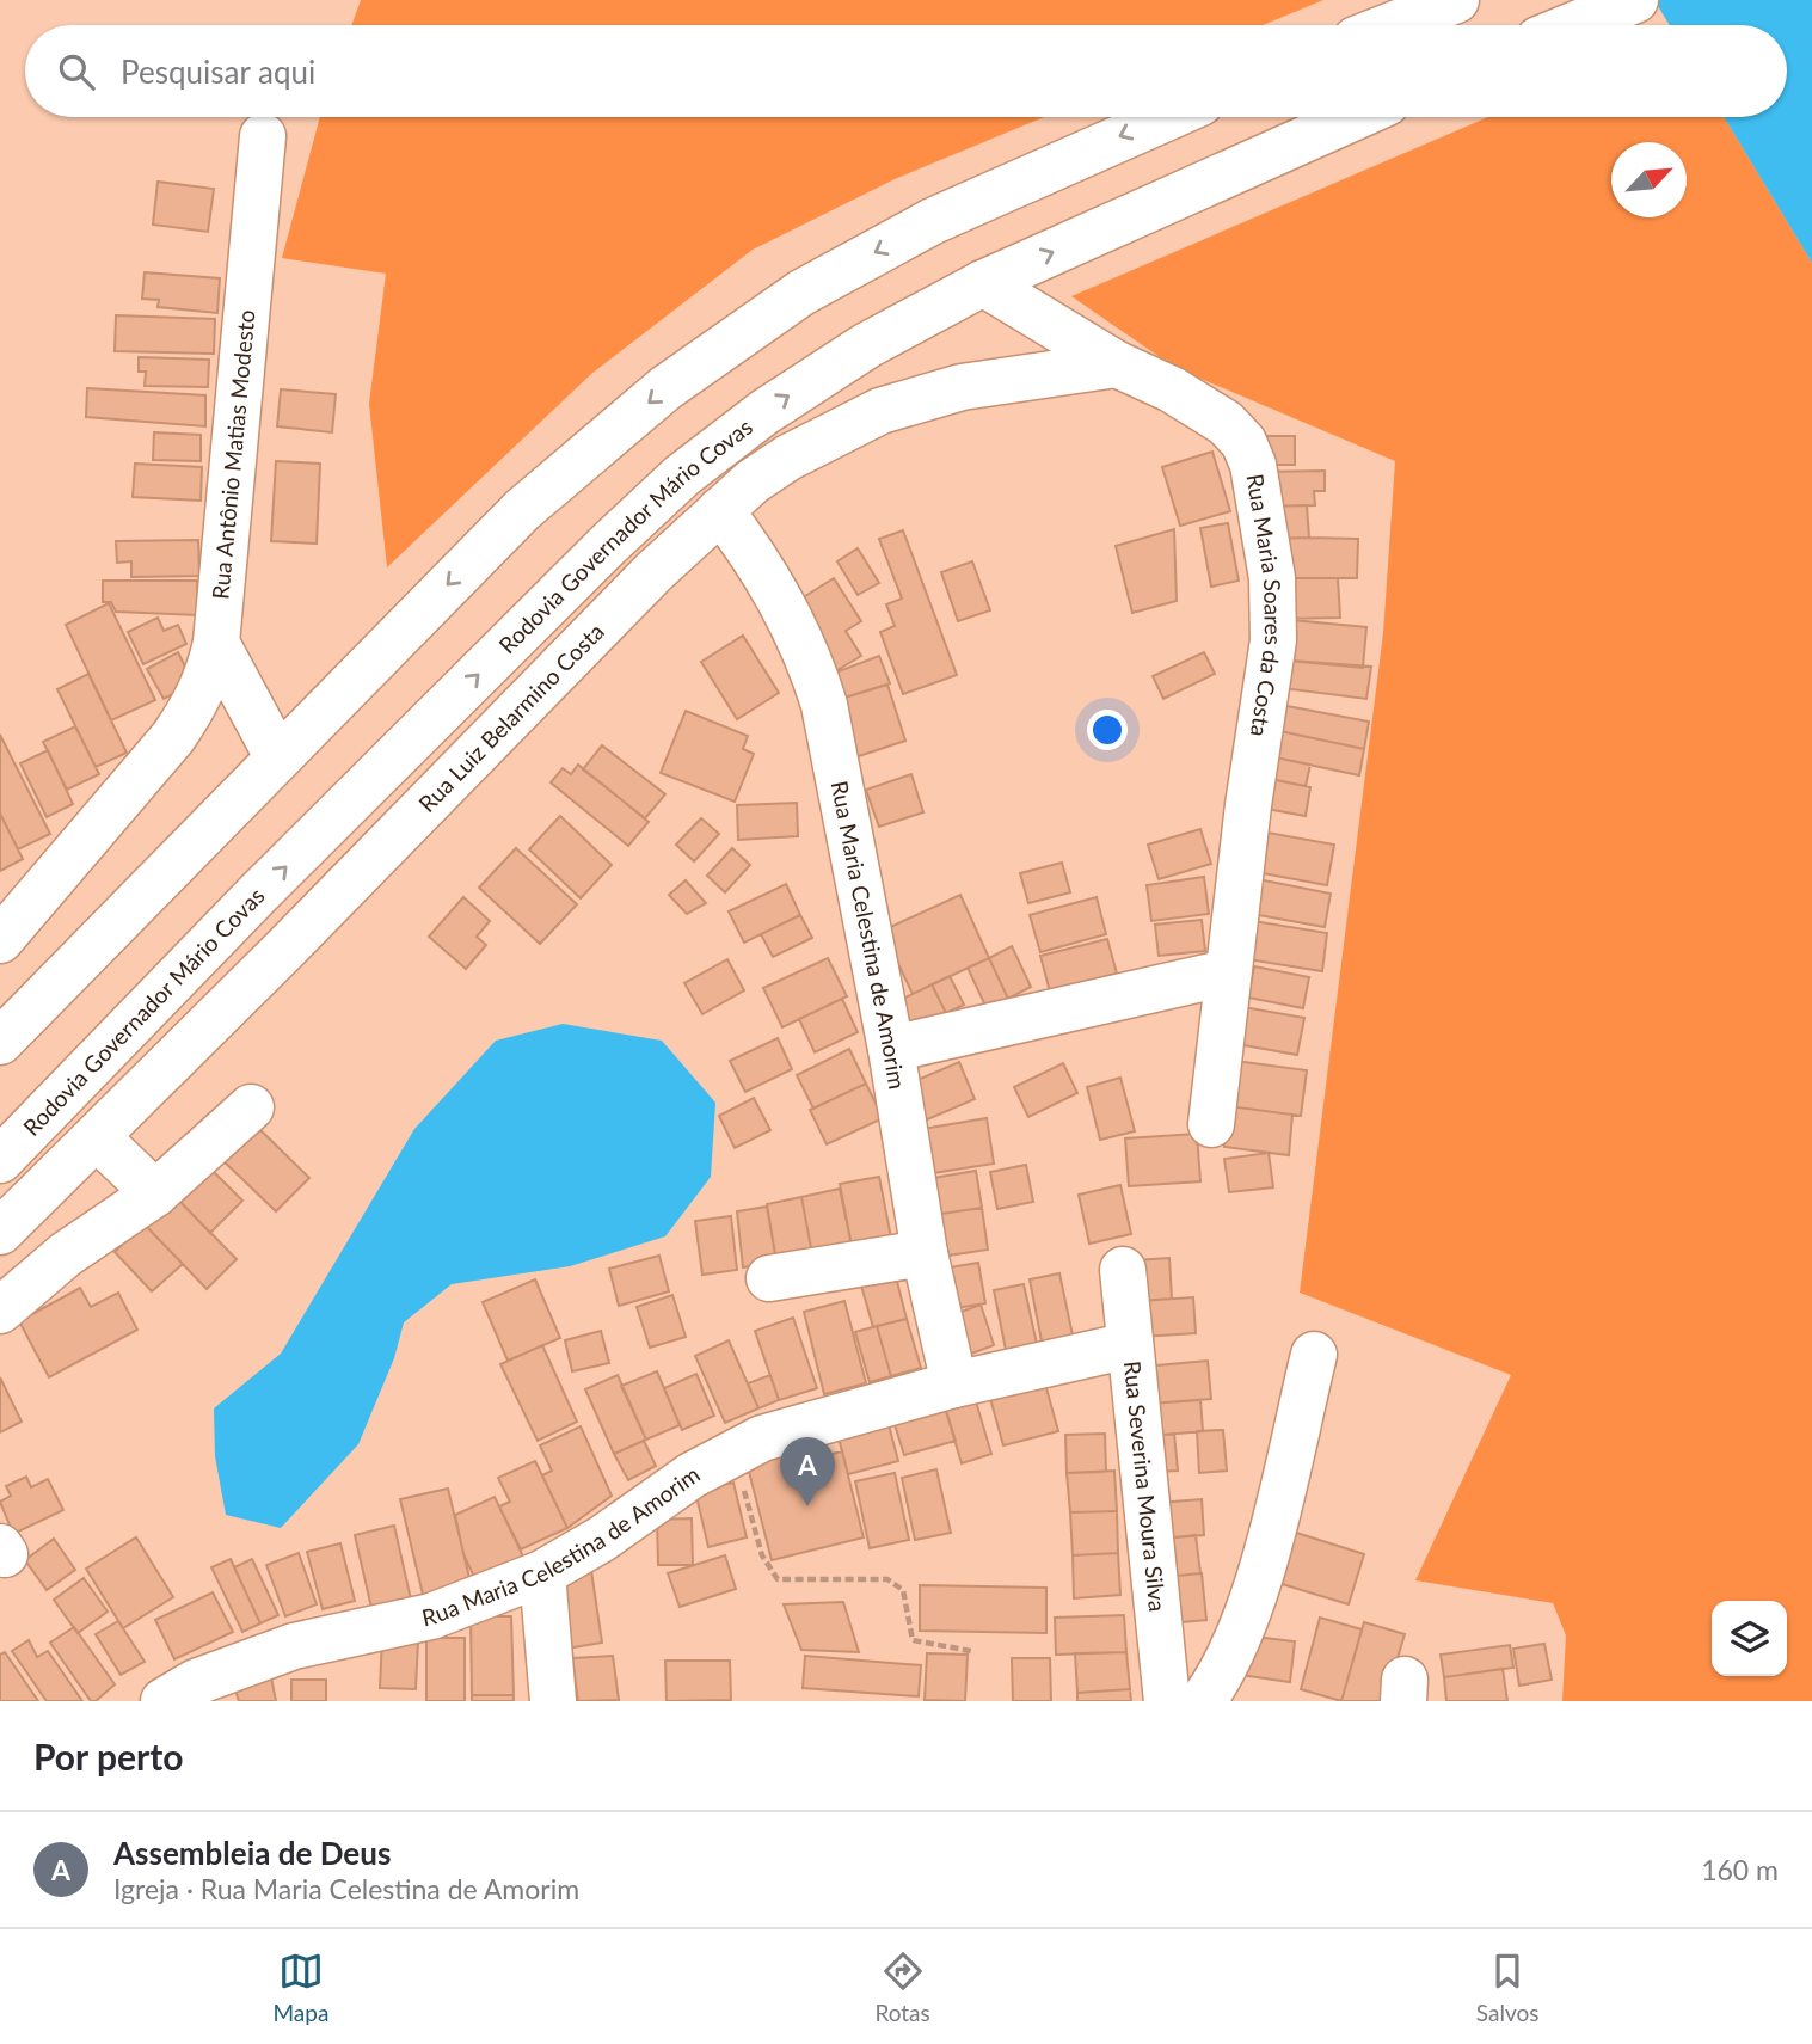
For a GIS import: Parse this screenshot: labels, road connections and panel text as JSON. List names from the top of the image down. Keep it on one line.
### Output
{"streets":{"main road":["Rua Antônio Matias Modesto","Rodovia Governador Mário Covas","Rua Maria Soares da Costa","Rua Luiz Belarmino Costa","Rua Maria Celestina de Amorim","Rua Severina Moura Silva"]},"crossings":[["Rodovia Governador Mário Covas","Rua Maria Soares da Costa"],["Rua Maria Soares da Costa","Rua Luiz Belarmino Costa"],["Rua Luiz Belarmino Costa","Rua Maria Celestina de Amorim"],["Rua Maria Celestina de Amorim","Rua Severina Moura Silva"]],"north":"top right","page":{"search":"Pesquisar aqui","pins":"A","heading":"Por perto","list":[{"mark":"A","name":"Assembleia de Deus","note":"Igreja · Rua Maria Celestina de Amorim","value":"160 m"}],"nav":["Mapa","Rotas","Salvos"]}}
